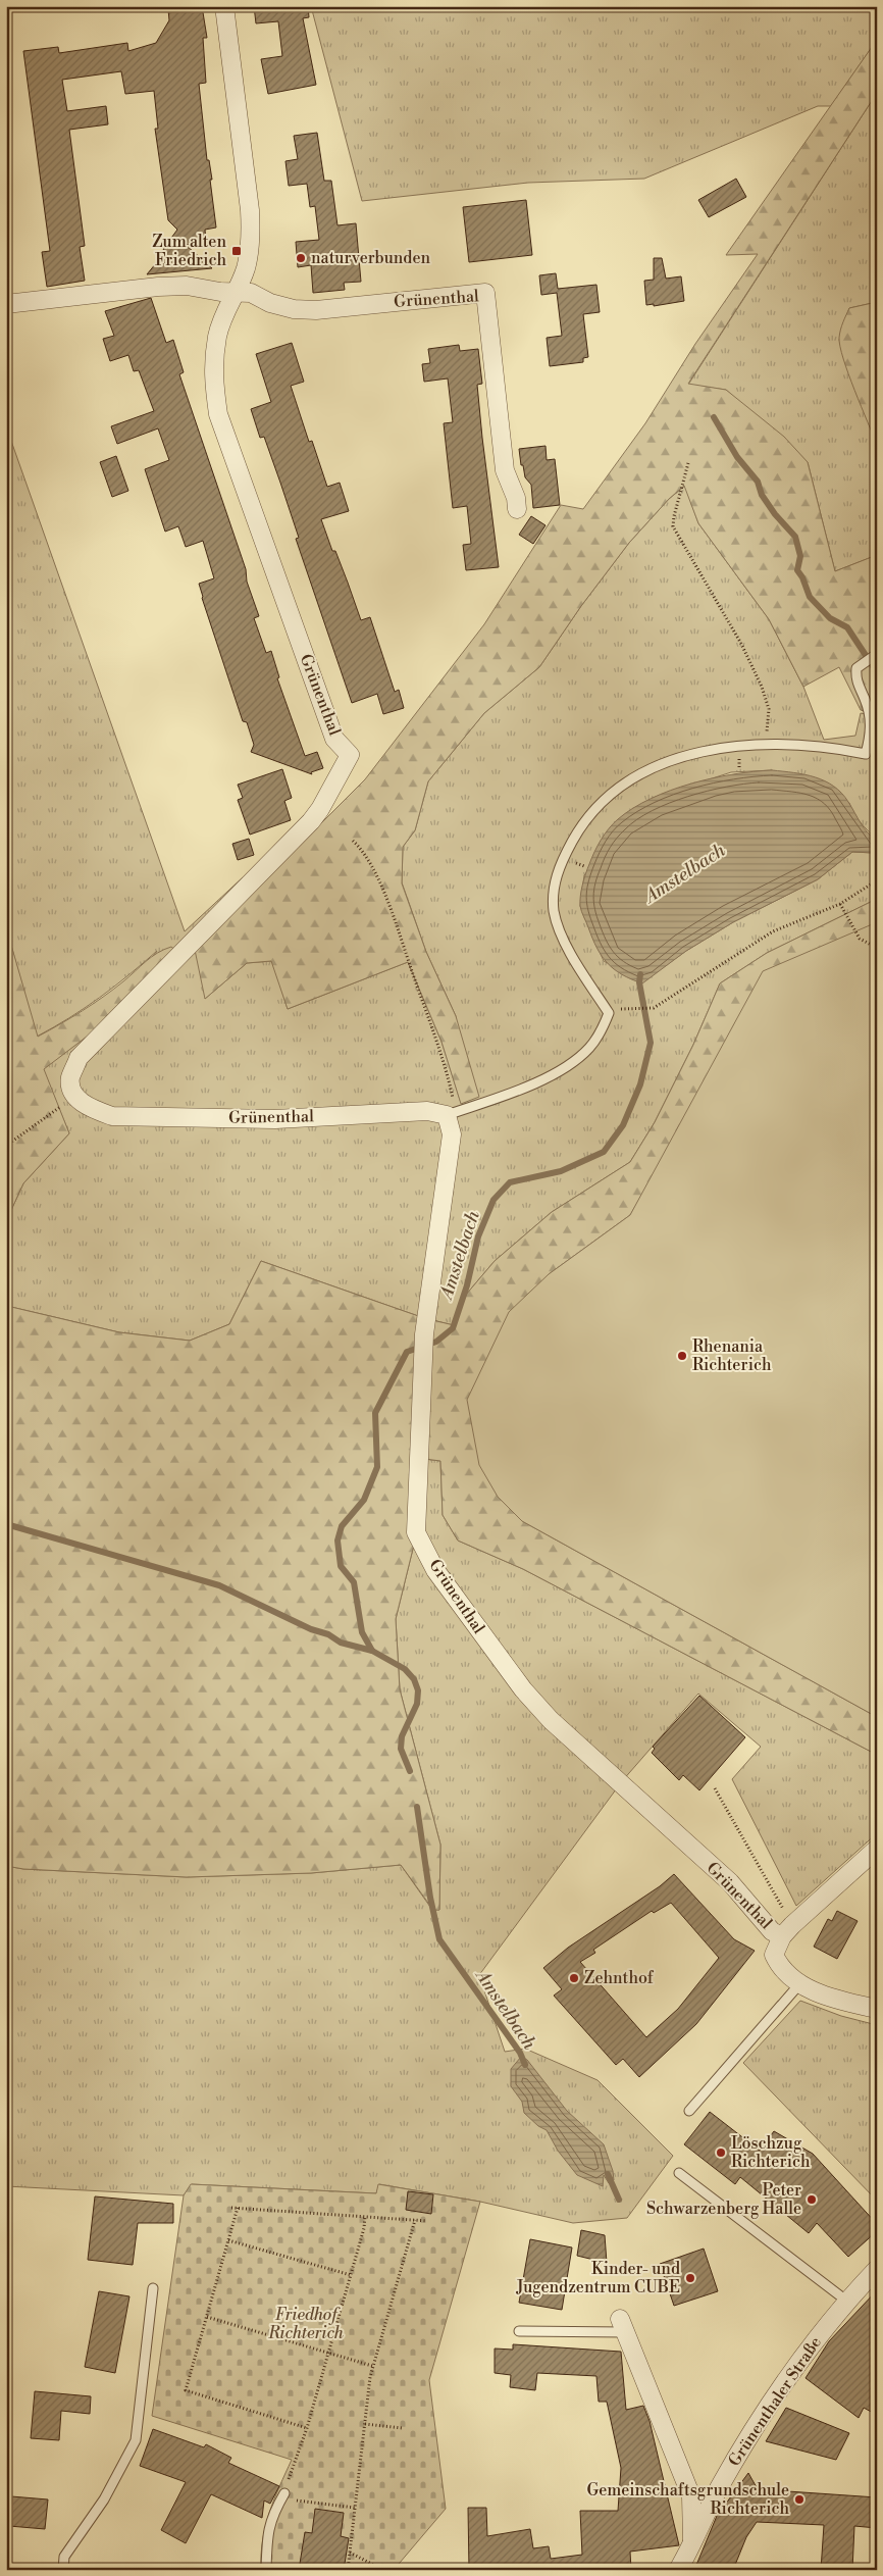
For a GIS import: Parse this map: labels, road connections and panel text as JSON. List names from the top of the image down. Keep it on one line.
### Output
{"streets":{"street":["Grünenthal","Grünenthaler Straße"]},"water":["Amstelbach"],"parks":["Friedhof Richterich"],"places":{"transit":["Zum alten Friedrich"],"other":["naturverbunden","Rhenania Richterich","Zehnthof","Löschzug Richterich","Peter Schwarzenberg Halle","Kinder- und Jugendzentrum CUBE","Gemeinschaftsgrundschule Richterich"]}}
